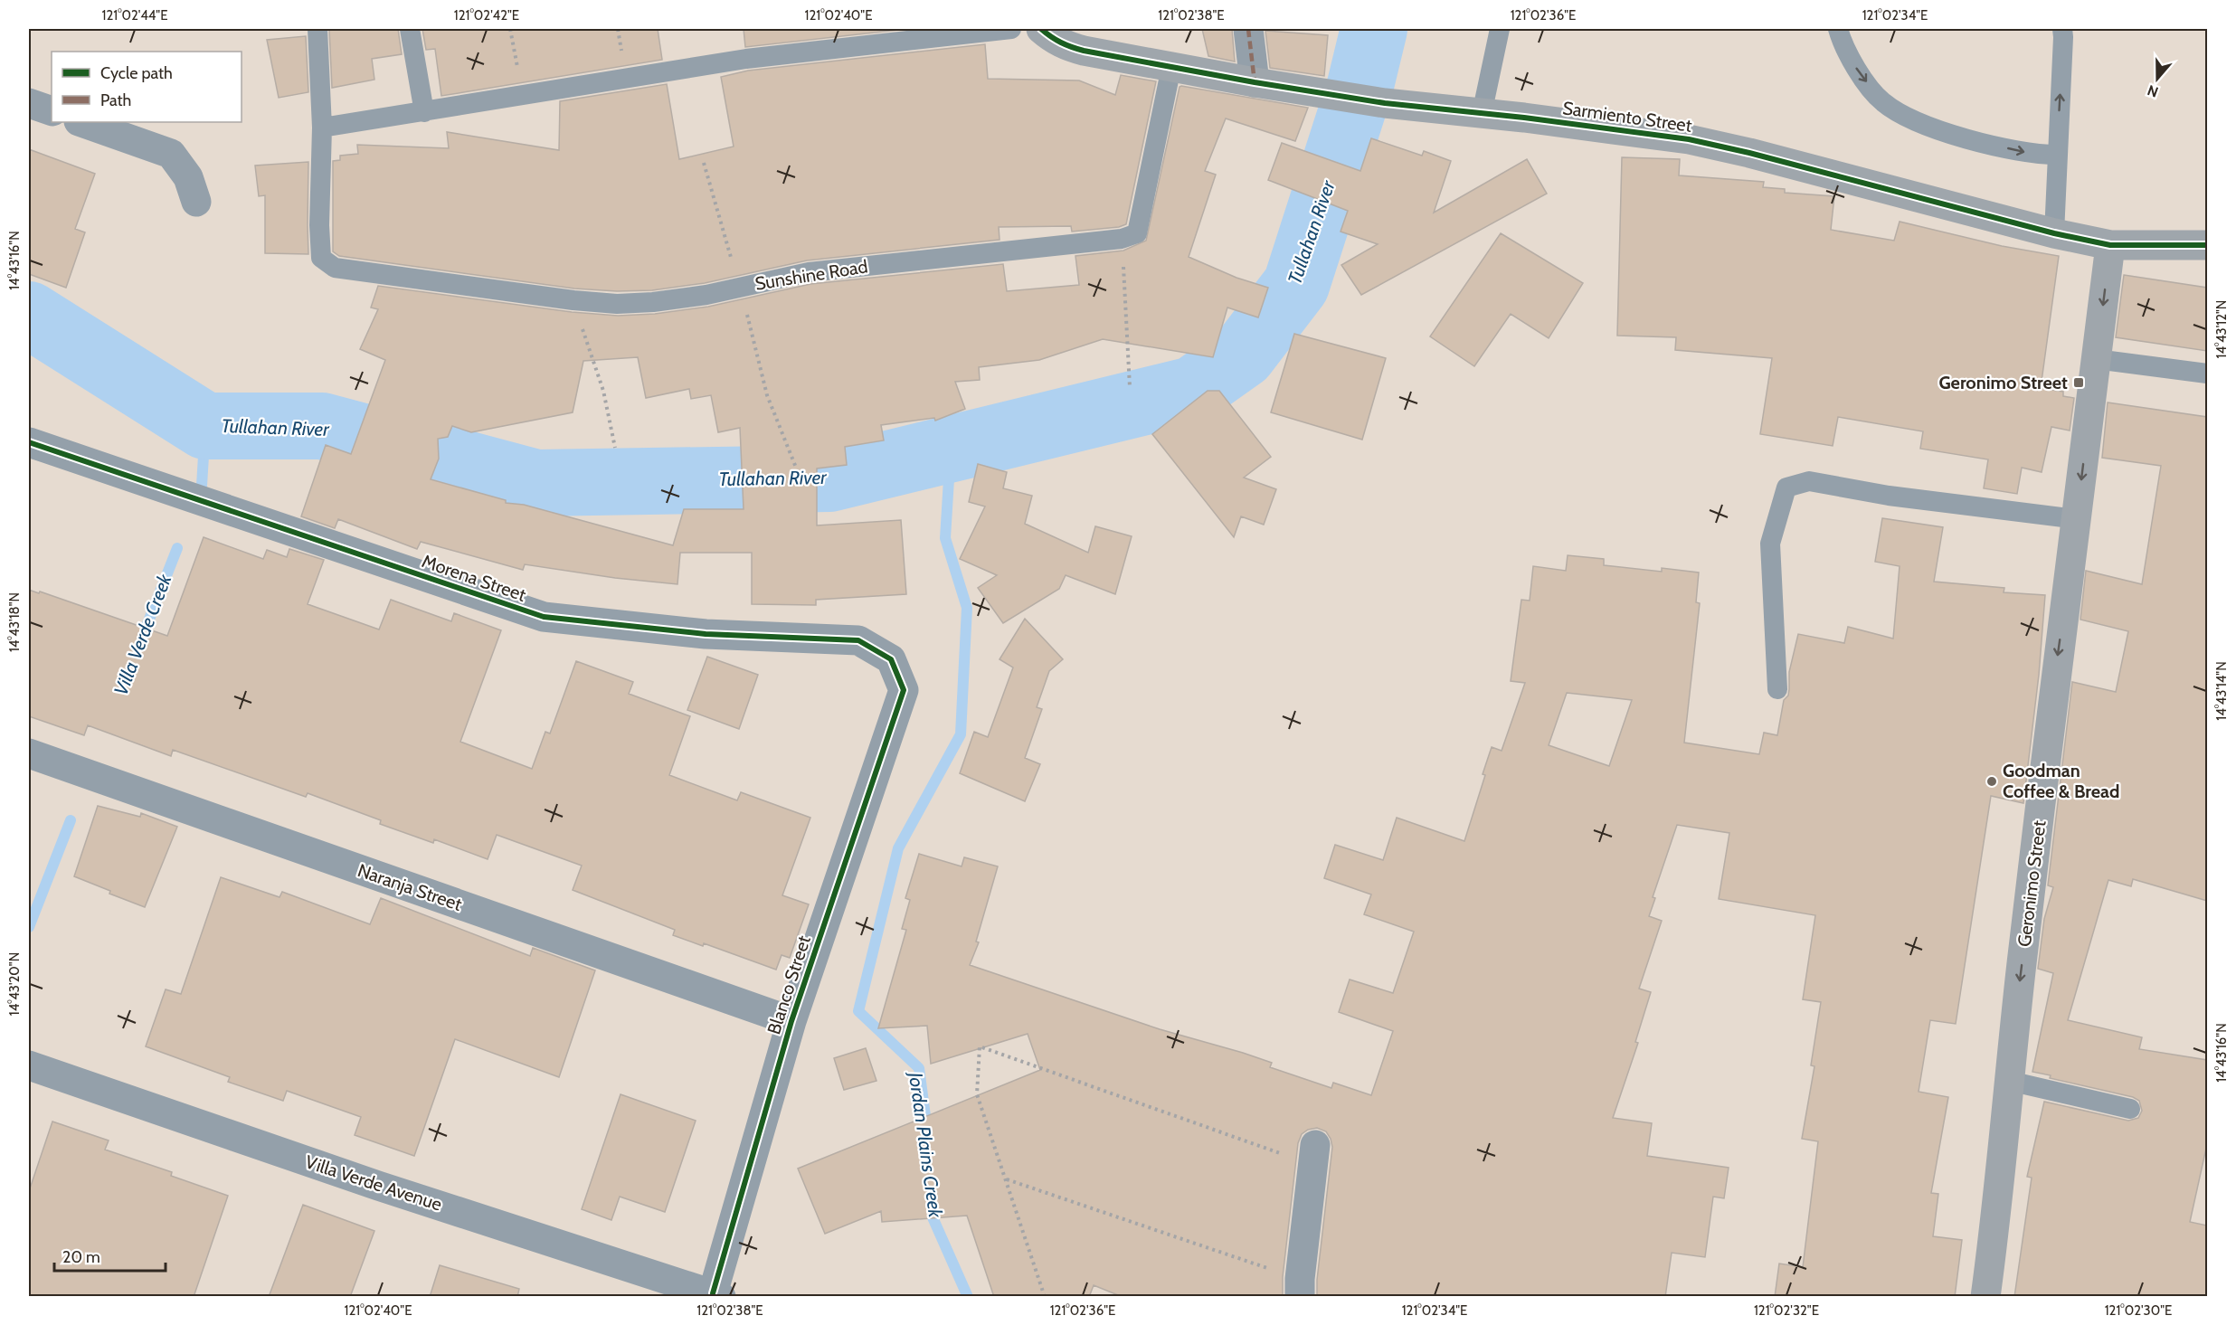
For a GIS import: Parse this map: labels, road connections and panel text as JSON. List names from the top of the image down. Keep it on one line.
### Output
{"streets":{"street":["Sarmiento Street","Morena Street","Geronimo Street","Naranja Street","Blanco Street","Villa Verde Avenue"],"lane":["Sunshine Road"]},"crossings":[["Sarmiento Street","Geronimo Street"],["Morena Street","Blanco Street"],["Naranja Street","Blanco Street"],["Blanco Street","Villa Verde Avenue"]],"one_way":["Geronimo Street"],"water":["Tullahan River","Villa Verde Creek","Jordan Plains Creek"],"places":{"transit":["Geronimo Street"],"other":["Goodman Coffee & Bread"]},"legend":["Cycle path","Path"],"scale_bar":"20 m","north":"bottom","coordinates":["121°02'44\"E","121°02'42\"E","121°02'40\"E","121°02'38\"E","121°02'36\"E","121°02'34\"E","14°43'16\"N","14°43'12\"N","14°43'18\"N","14°43'14\"N","14°43'20\"N","121°02'32\"E","121°02'30\"E"]}
